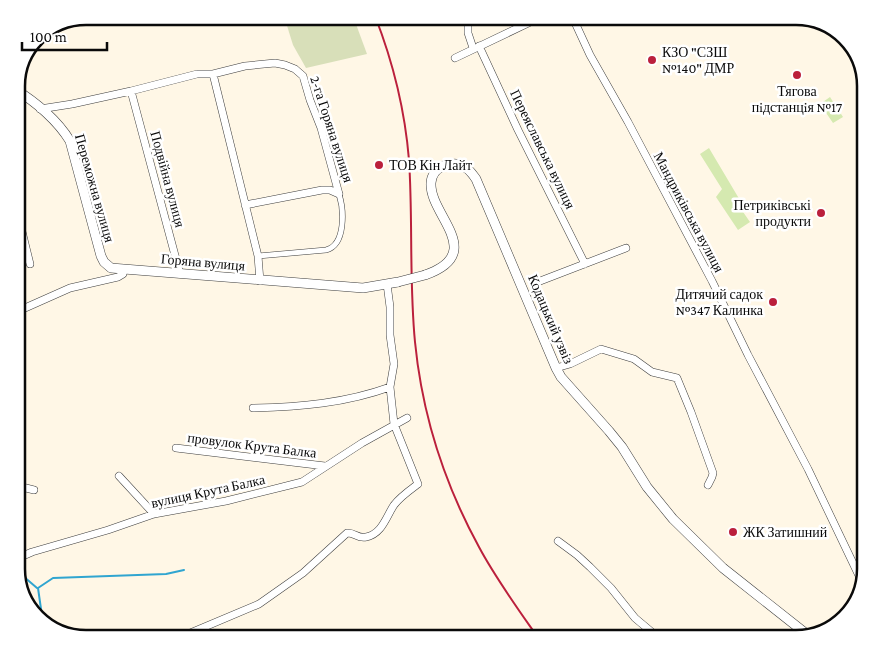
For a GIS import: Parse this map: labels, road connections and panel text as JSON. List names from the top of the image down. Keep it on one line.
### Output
{"streets":{"street":["2-га Горяна вулиця","Переяславська вулиця","Подвійна вулиця","Переможна вулиця","Мандриківська вулиця","Горяна вулиця","Кодацький узвіз","провулок Крута Балка","вулиця Крута Балка"]},"crossings":[["2-га Горяна вулиця","Подвійна вулиця"],["2-га Горяна вулиця","Переможна вулиця"],["Подвійна вулиця","Горяна вулиця"],["Переможна вулиця","Горяна вулиця"],["Горяна вулиця","Кодацький узвіз"],["провулок Крута Балка","вулиця Крута Балка"]],"places":["КЗО \"СЗШ №140\" ДМР","Тягова пiдстанцiя №17","ТОВ Кін Лайт","Петриківські продукти","Дитячий садок №347 Калинка","ЖК Затишний"],"scale_bar":"100 m"}
